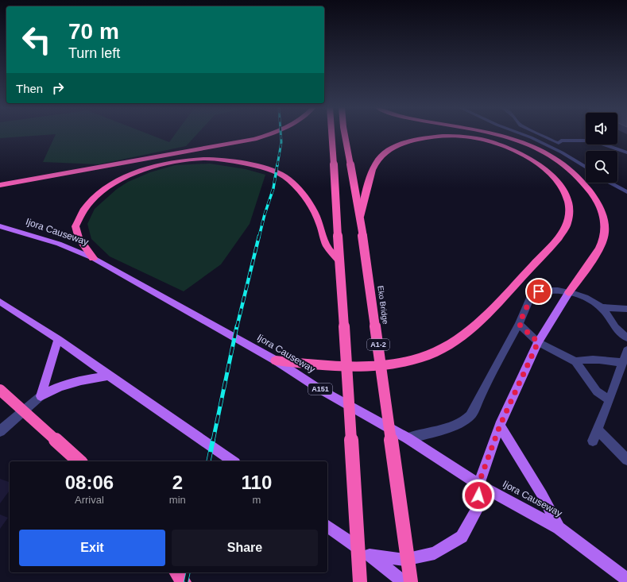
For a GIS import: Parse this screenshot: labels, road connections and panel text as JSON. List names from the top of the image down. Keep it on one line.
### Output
{"streets":{"highway":["Eko Bridge","A1-2"],"main road":["Ijora Causeway","A151"]},"page":{"turn":["70 m","Turn left"],"then":"Then","eta":["08:06","Arrival","2","min","110","m"],"buttons":["Exit","Share"]}}
